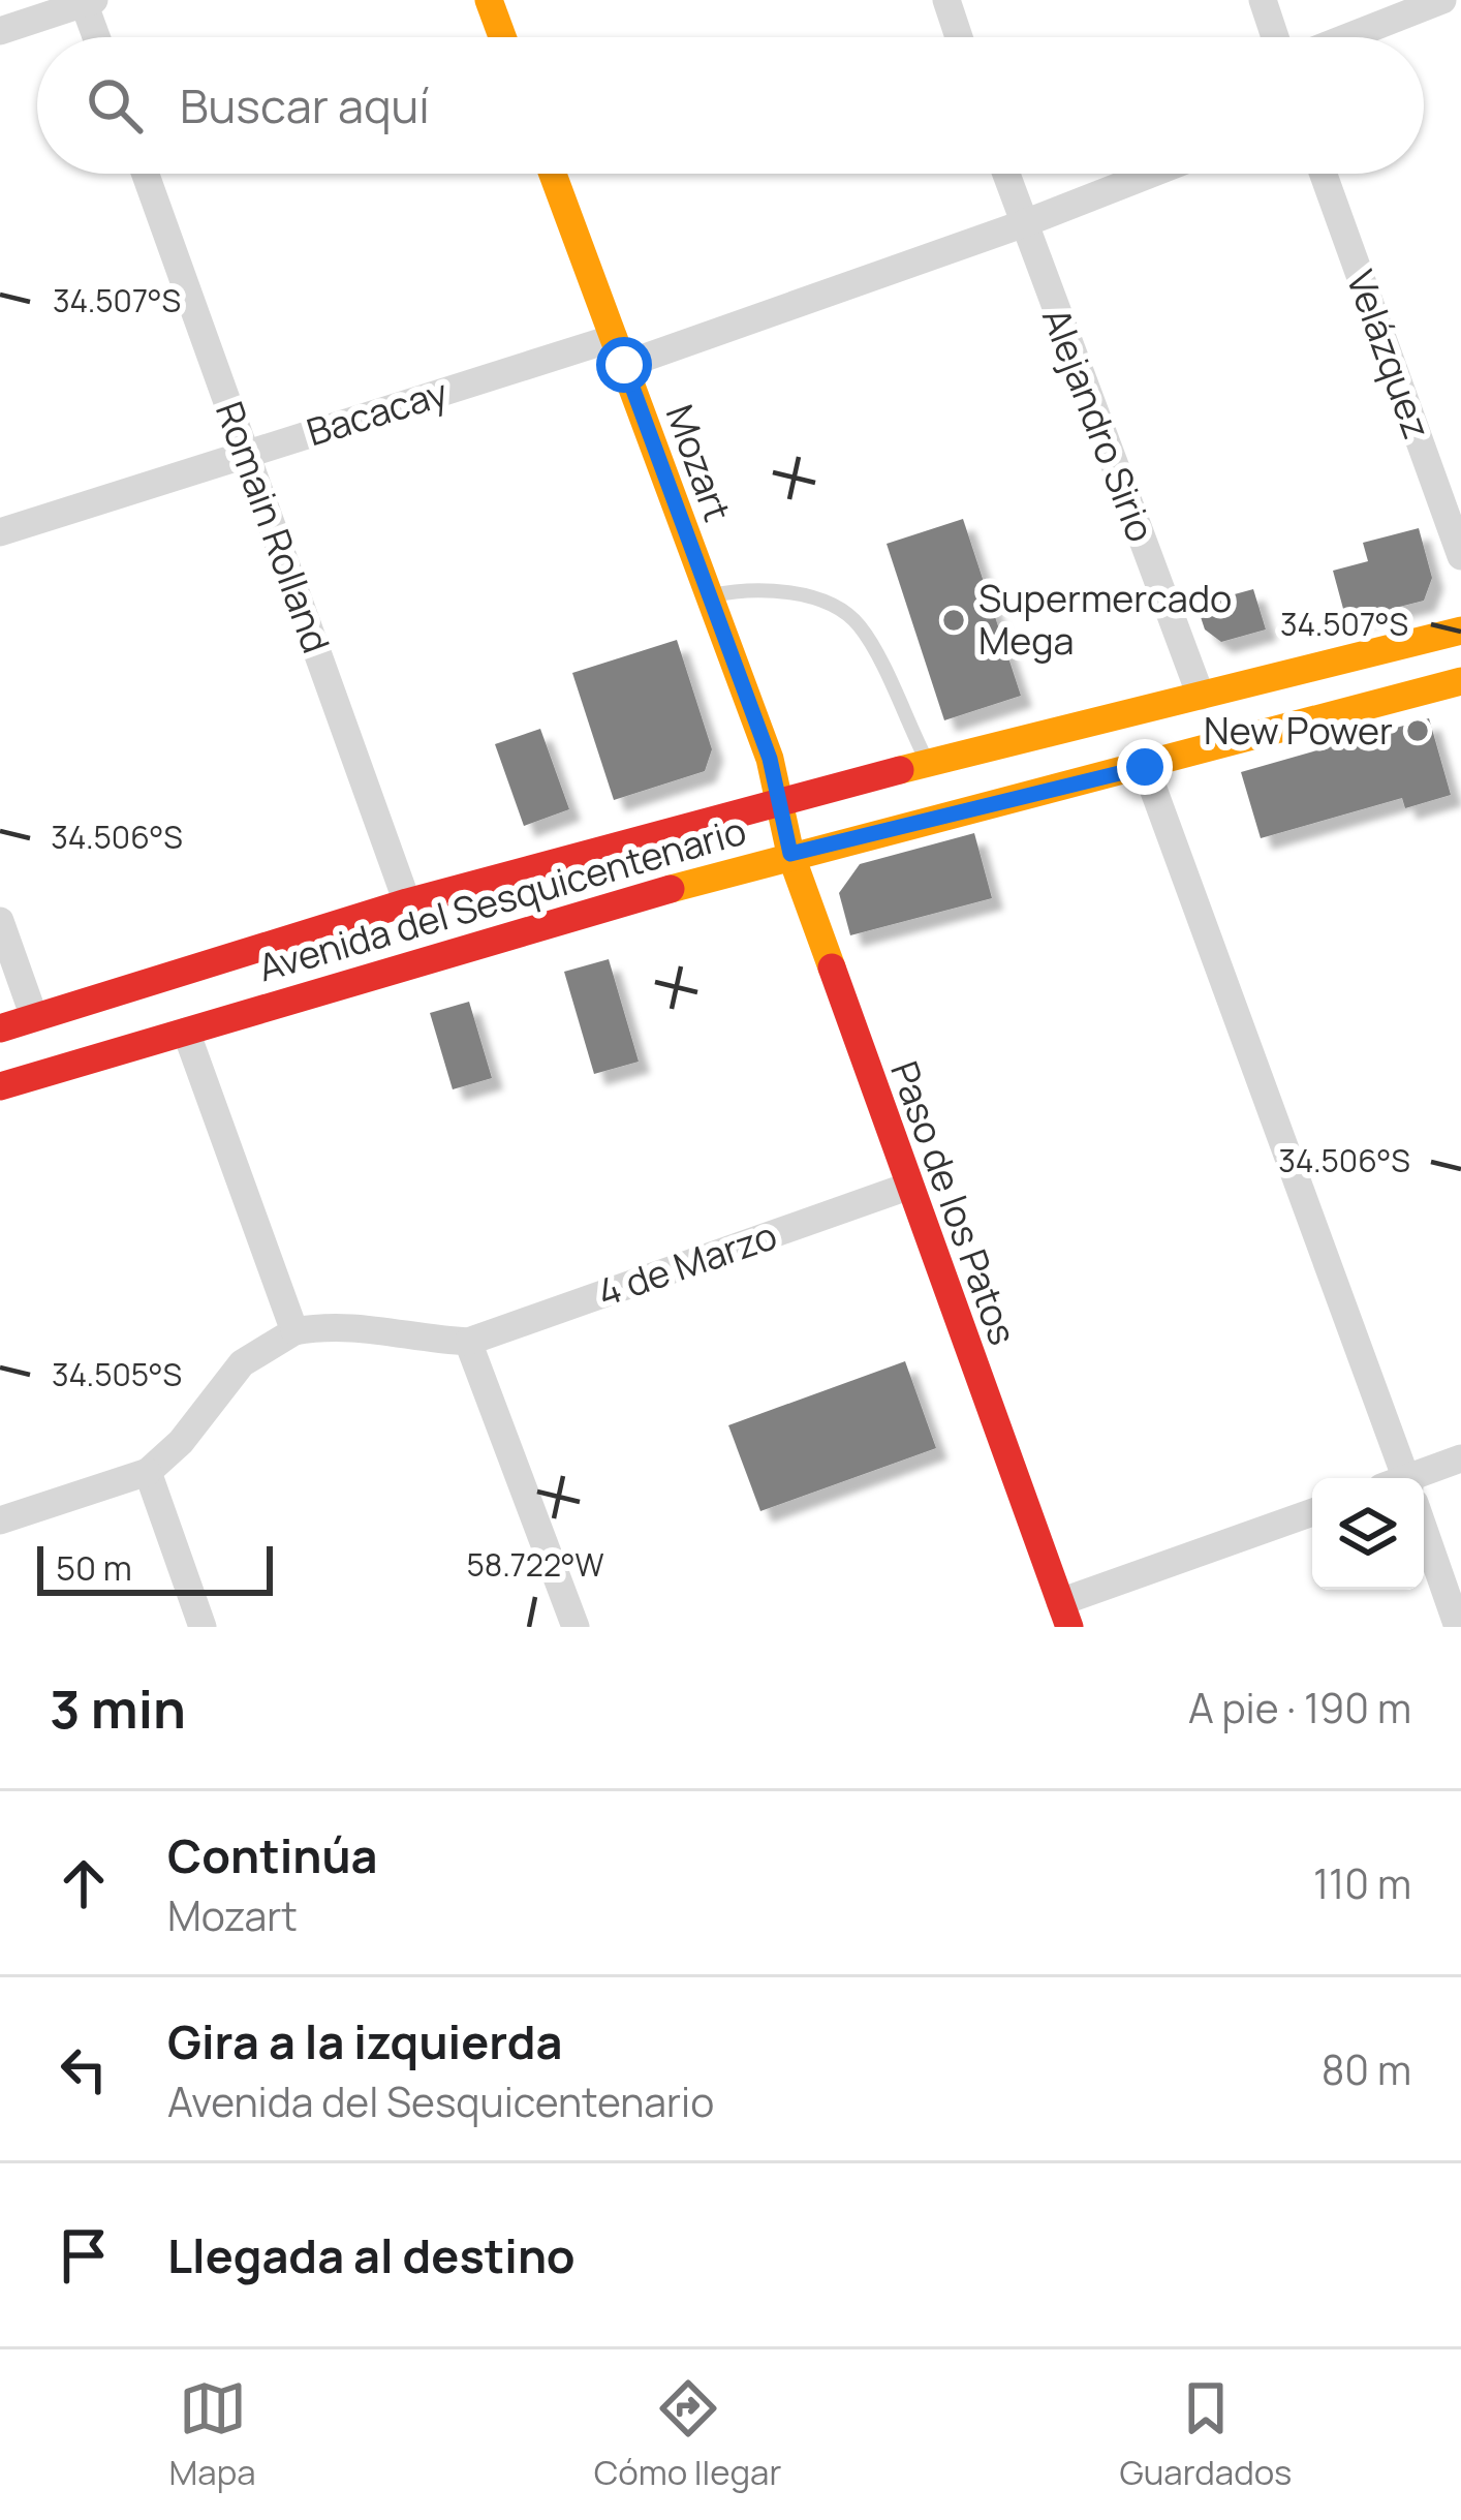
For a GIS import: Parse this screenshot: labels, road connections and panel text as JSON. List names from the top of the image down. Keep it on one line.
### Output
{"streets":{"main road":["Mozart","Avenida del Sesquicentenario","Paso de los Patos"],"street":["Velázquez","Bacacay","Alejandro Sirio","Romain Rolland","4 de Marzo"]},"crossings":[["Bacacay","Alejandro Sirio"],["Bacacay","Mozart"],["Bacacay","Romain Rolland"],["Alejandro Sirio","Avenida del Sesquicentenario"],["Mozart","Avenida del Sesquicentenario"],["Mozart","Paso de los Patos"],["Romain Rolland","Avenida del Sesquicentenario"],["Avenida del Sesquicentenario","Paso de los Patos"],["Paso de los Patos","4 de Marzo"]],"places":["Supermercado Mega","New Power"],"scale_bar":"50 m","page":{"search":"Buscar aquí","scale":"50 m","heading":["3 min","A pie · 190 m"],"list":[["Continúa","Mozart","110 m"],["Gira a la izquierda","Avenida del Sesquicentenario","80 m"],"Llegada al destino"],"nav":["Mapa","Cómo llegar","Guardados"]},"coordinates":["34.507°S","34.506°S","34.505°S","58.722°W"]}
